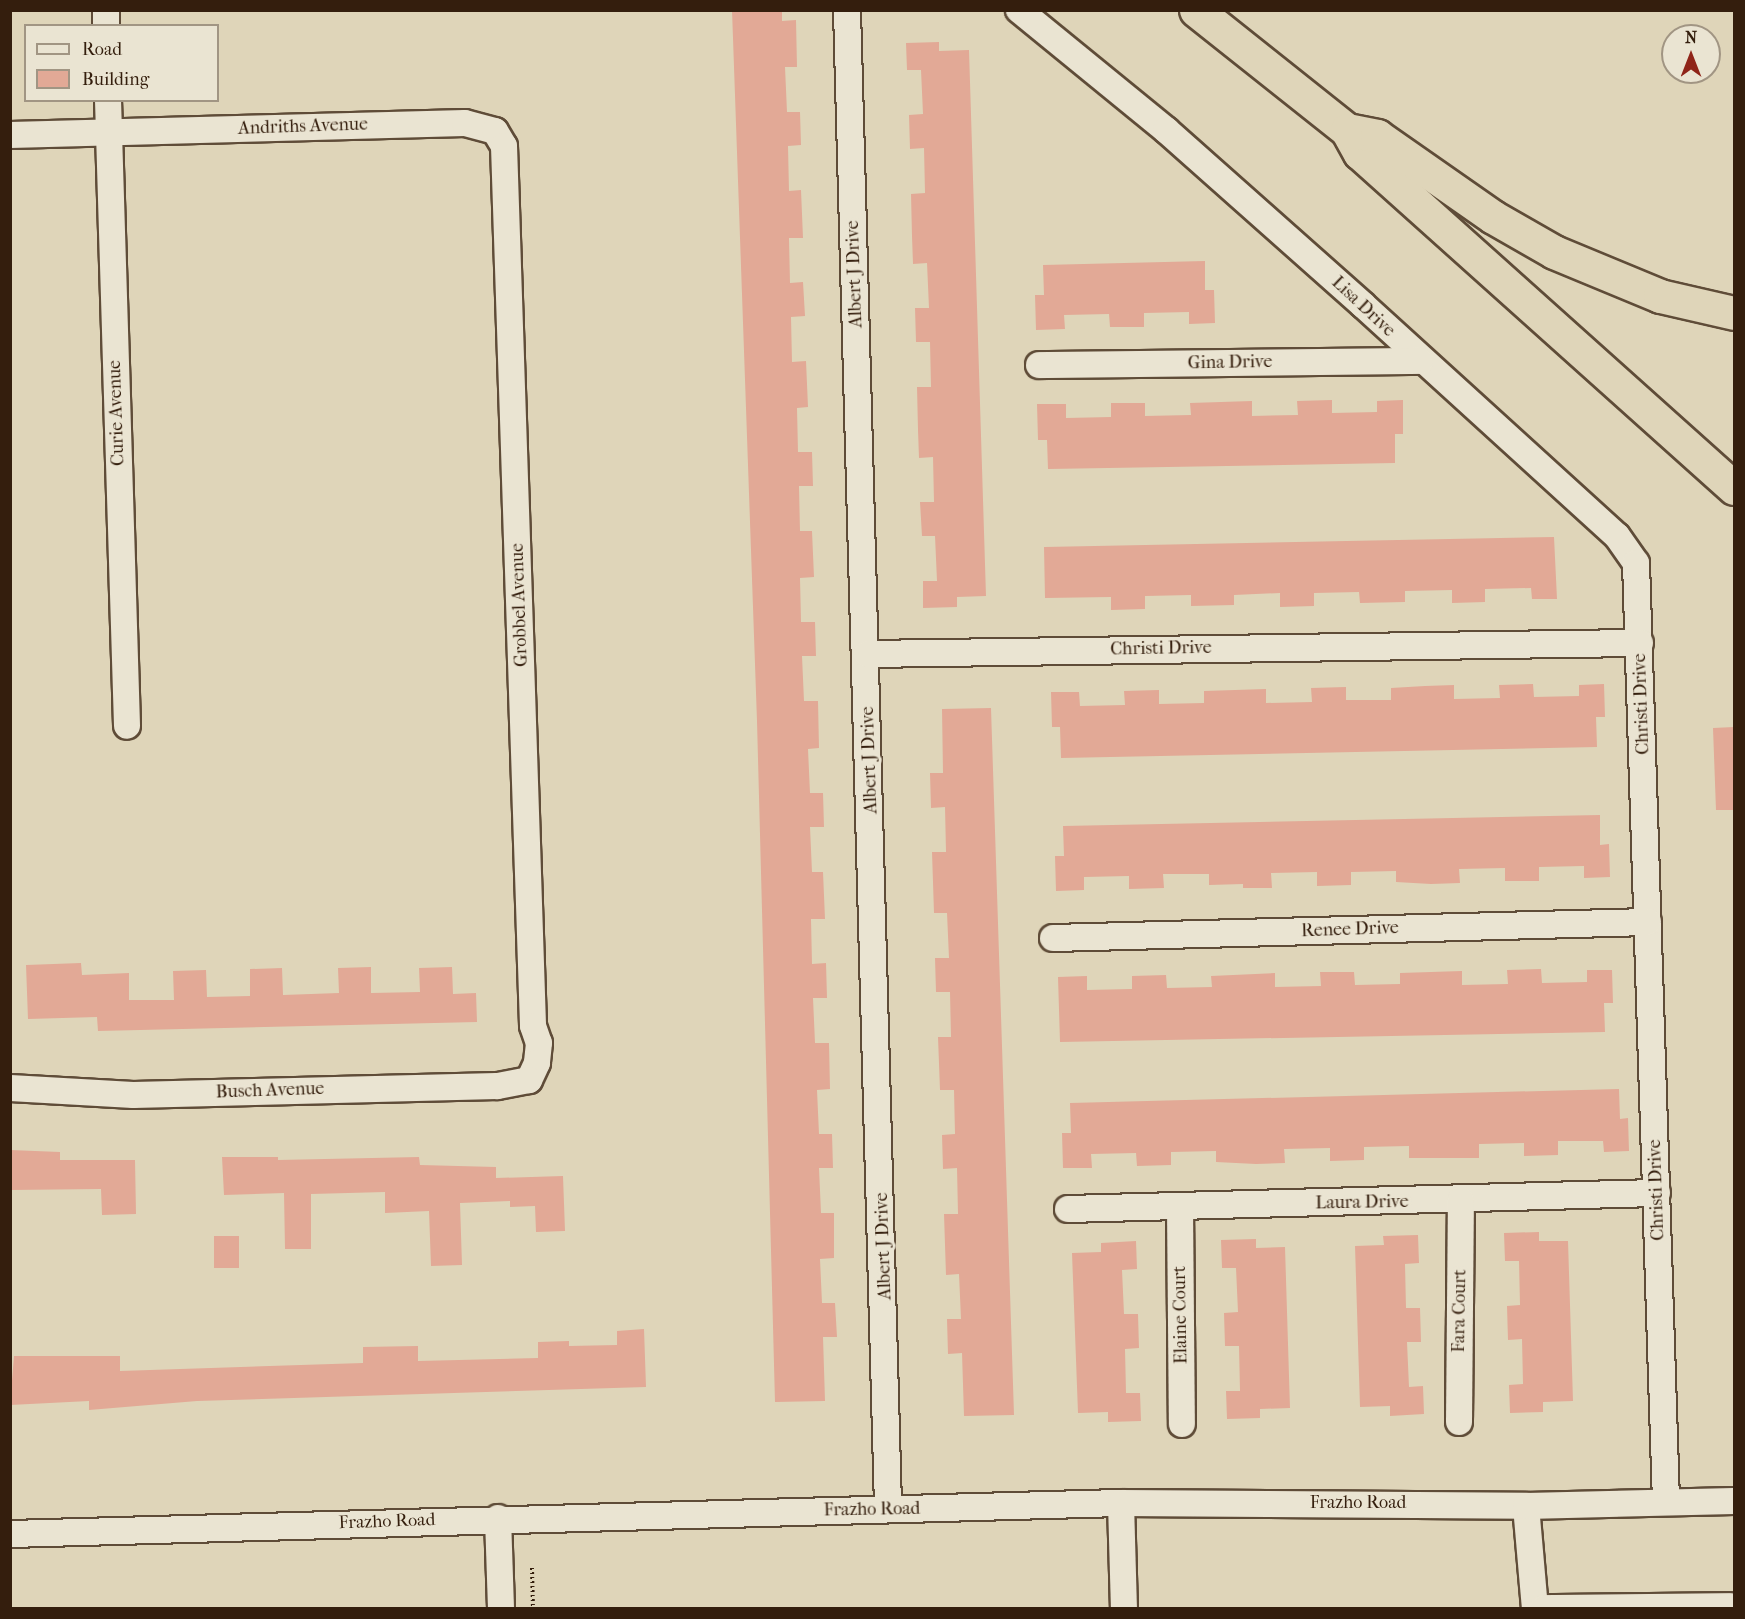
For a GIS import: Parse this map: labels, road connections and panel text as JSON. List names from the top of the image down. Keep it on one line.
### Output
{"streets":{"street":["Andriths Avenue","Albert J Drive","Lisa Drive","Gina Drive","Curie Avenue","Grobbel Avenue","Christi Drive","Renee Drive","Busch Avenue","Laura Drive","Fara Court","Elaine Court","Frazho Road"]},"crossings":[["Andriths Avenue","Curie Avenue"],["Andriths Avenue","Grobbel Avenue"],["Albert J Drive","Christi Drive"],["Albert J Drive","Frazho Road"],["Lisa Drive","Gina Drive"],["Lisa Drive","Christi Drive"],["Grobbel Avenue","Busch Avenue"],["Christi Drive","Renee Drive"],["Christi Drive","Laura Drive"],["Christi Drive","Frazho Road"],["Laura Drive","Fara Court"],["Laura Drive","Elaine Court"]],"legend":["Road","Building"],"north":"top"}
